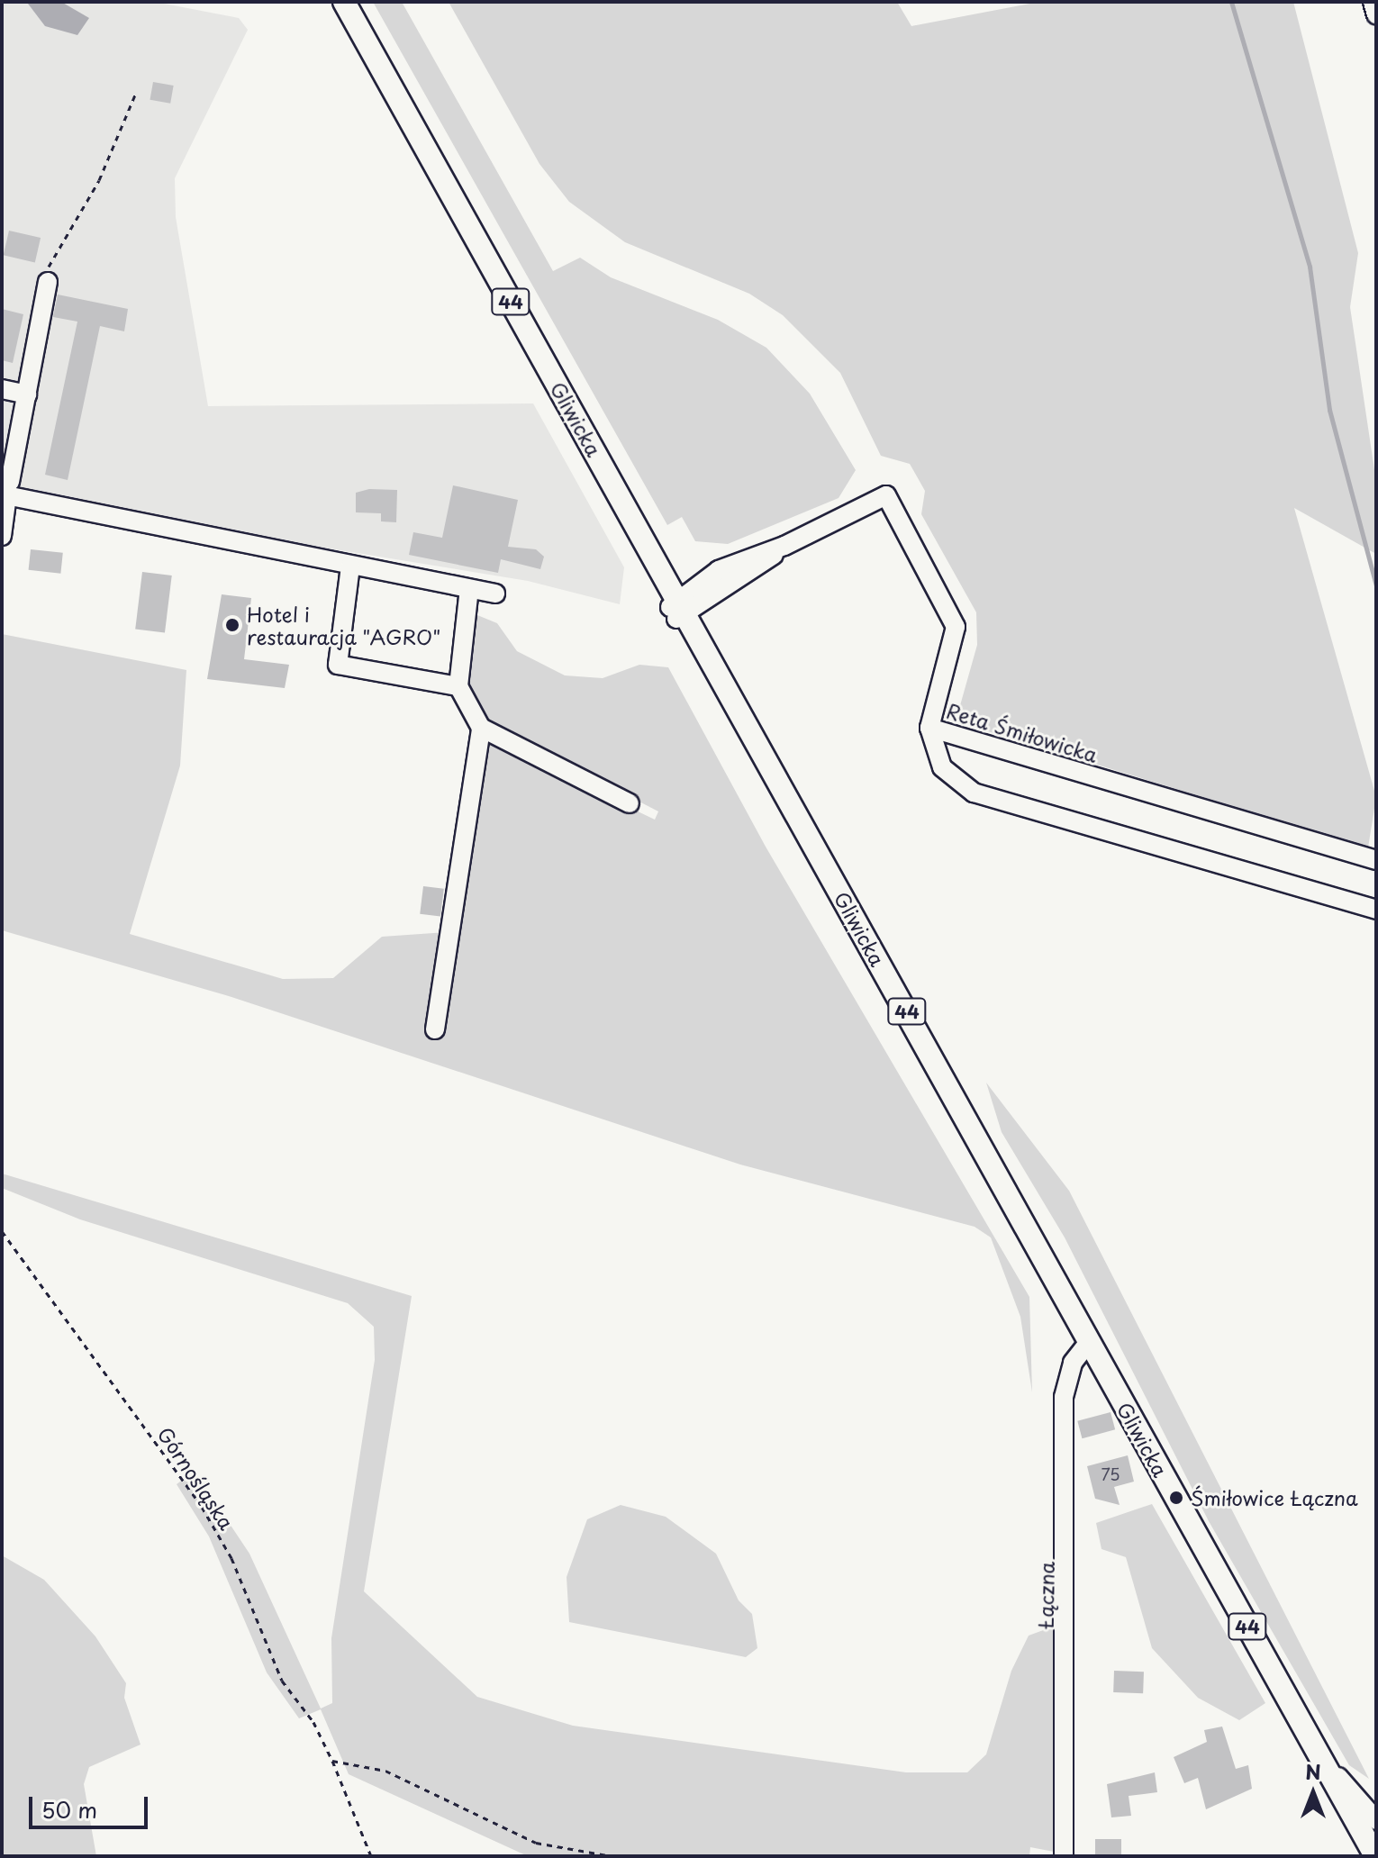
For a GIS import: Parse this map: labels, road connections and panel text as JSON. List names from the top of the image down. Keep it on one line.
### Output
{"streets":{"main road":["44","Gliwicka"],"street":["Reta Śmiłowicka","Łączna"],"path":["Górnośląska"]},"crossings":[["Gliwicka","Łączna"]],"places":["Hotel i restauracja \"AGRO\"","Śmiłowice Łączna"],"house_numbers":["75"],"scale_bar":"50 m","north":"top"}
